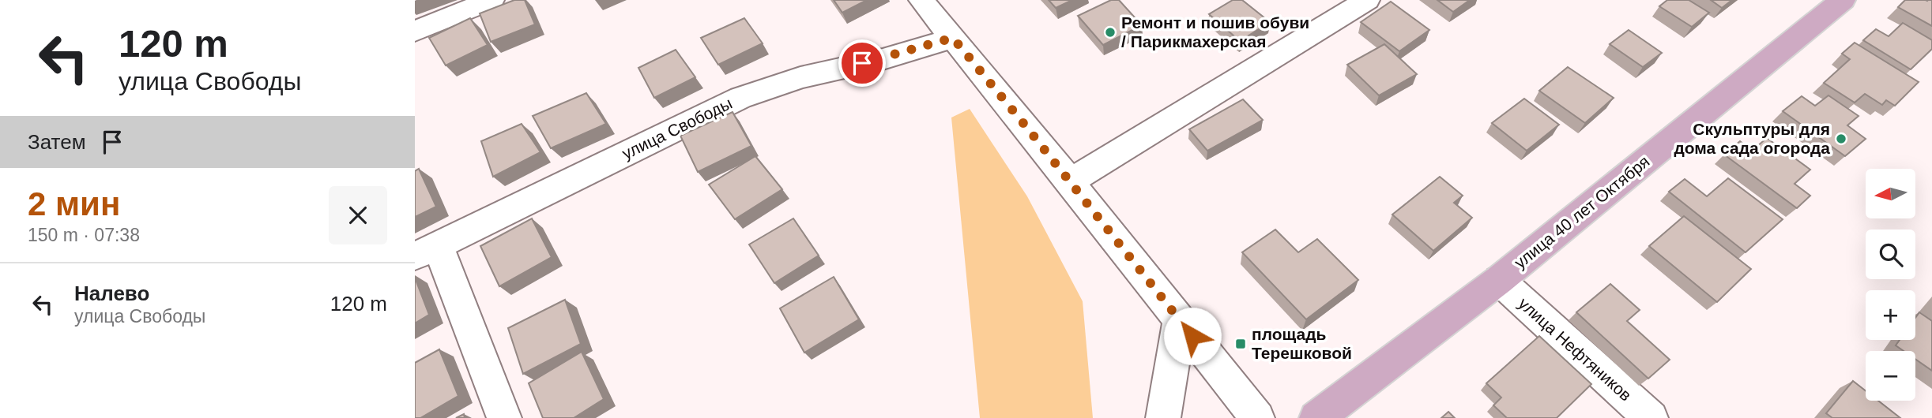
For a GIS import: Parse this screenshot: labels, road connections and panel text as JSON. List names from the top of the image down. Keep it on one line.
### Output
{"streets":{"main road":["улица 40 лет Октября"],"street":["улица Свободы","улица Нефтяников"]},"crossings":[["улица 40 лет Октября","улица Нефтяников"]],"places":{"other":["Ремонт и пошив обуви / Парикмахерская","Скульптуры для дома сада огорода"],"transit":["площадь Терешковой"]},"north":"left","page":{"turn":["120 m","улица Свободы"],"then":"Затем","heading":["2 мин","150 m · 07:38"],"map_buttons":["+","−"],"list":[{"name":"Налево","note":"улица Свободы","value":"120 m"}]}}
